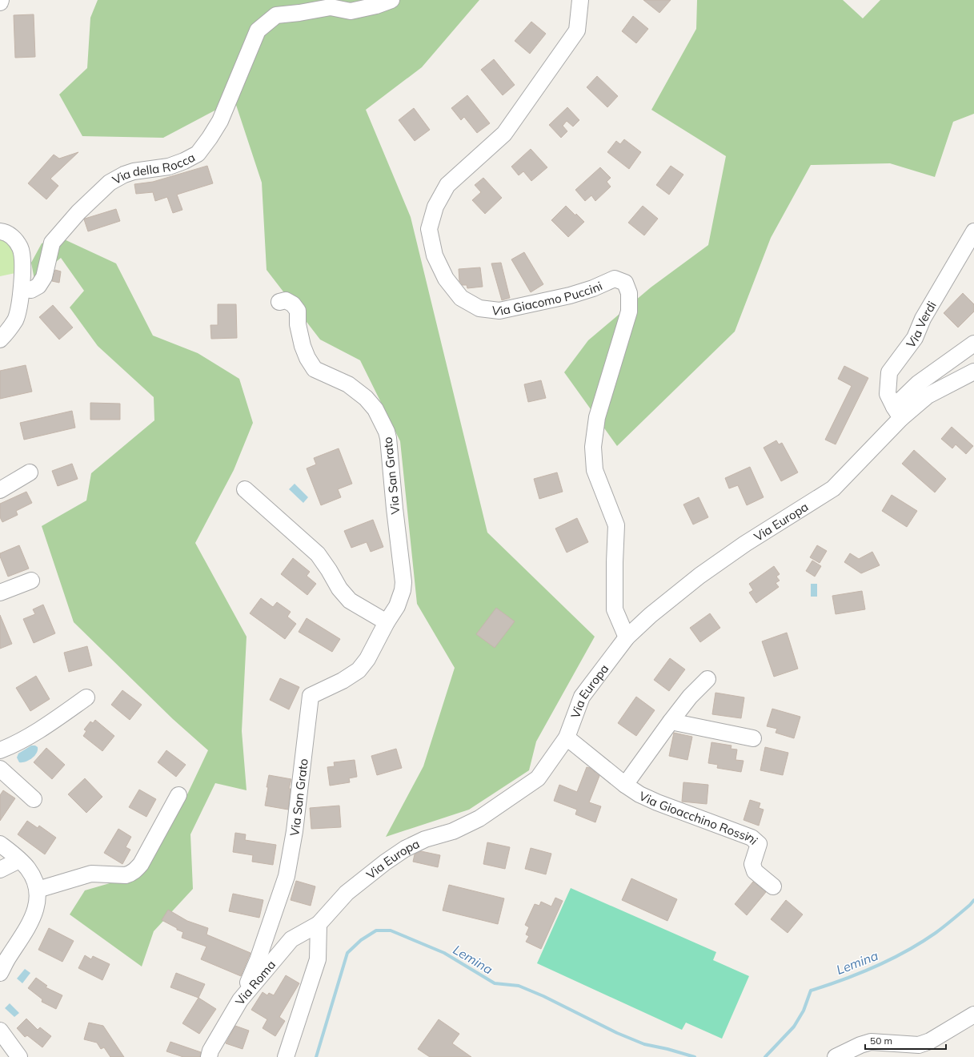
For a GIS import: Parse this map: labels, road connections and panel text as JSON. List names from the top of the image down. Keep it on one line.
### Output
{"streets":{"street":["Via della Rocca","Via Giacomo Puccini","Via Verdi","Via San Grato","Via Europa","Via Gioacchino Rossini","Via Roma"]},"crossings":[["Via Giacomo Puccini","Via Europa"],["Via Verdi","Via Europa"],["Via San Grato","Via Roma"],["Via Europa","Via Gioacchino Rossini"],["Via Europa","Via Roma"]],"water":["Lemina"],"scale_bar":"50 m"}
